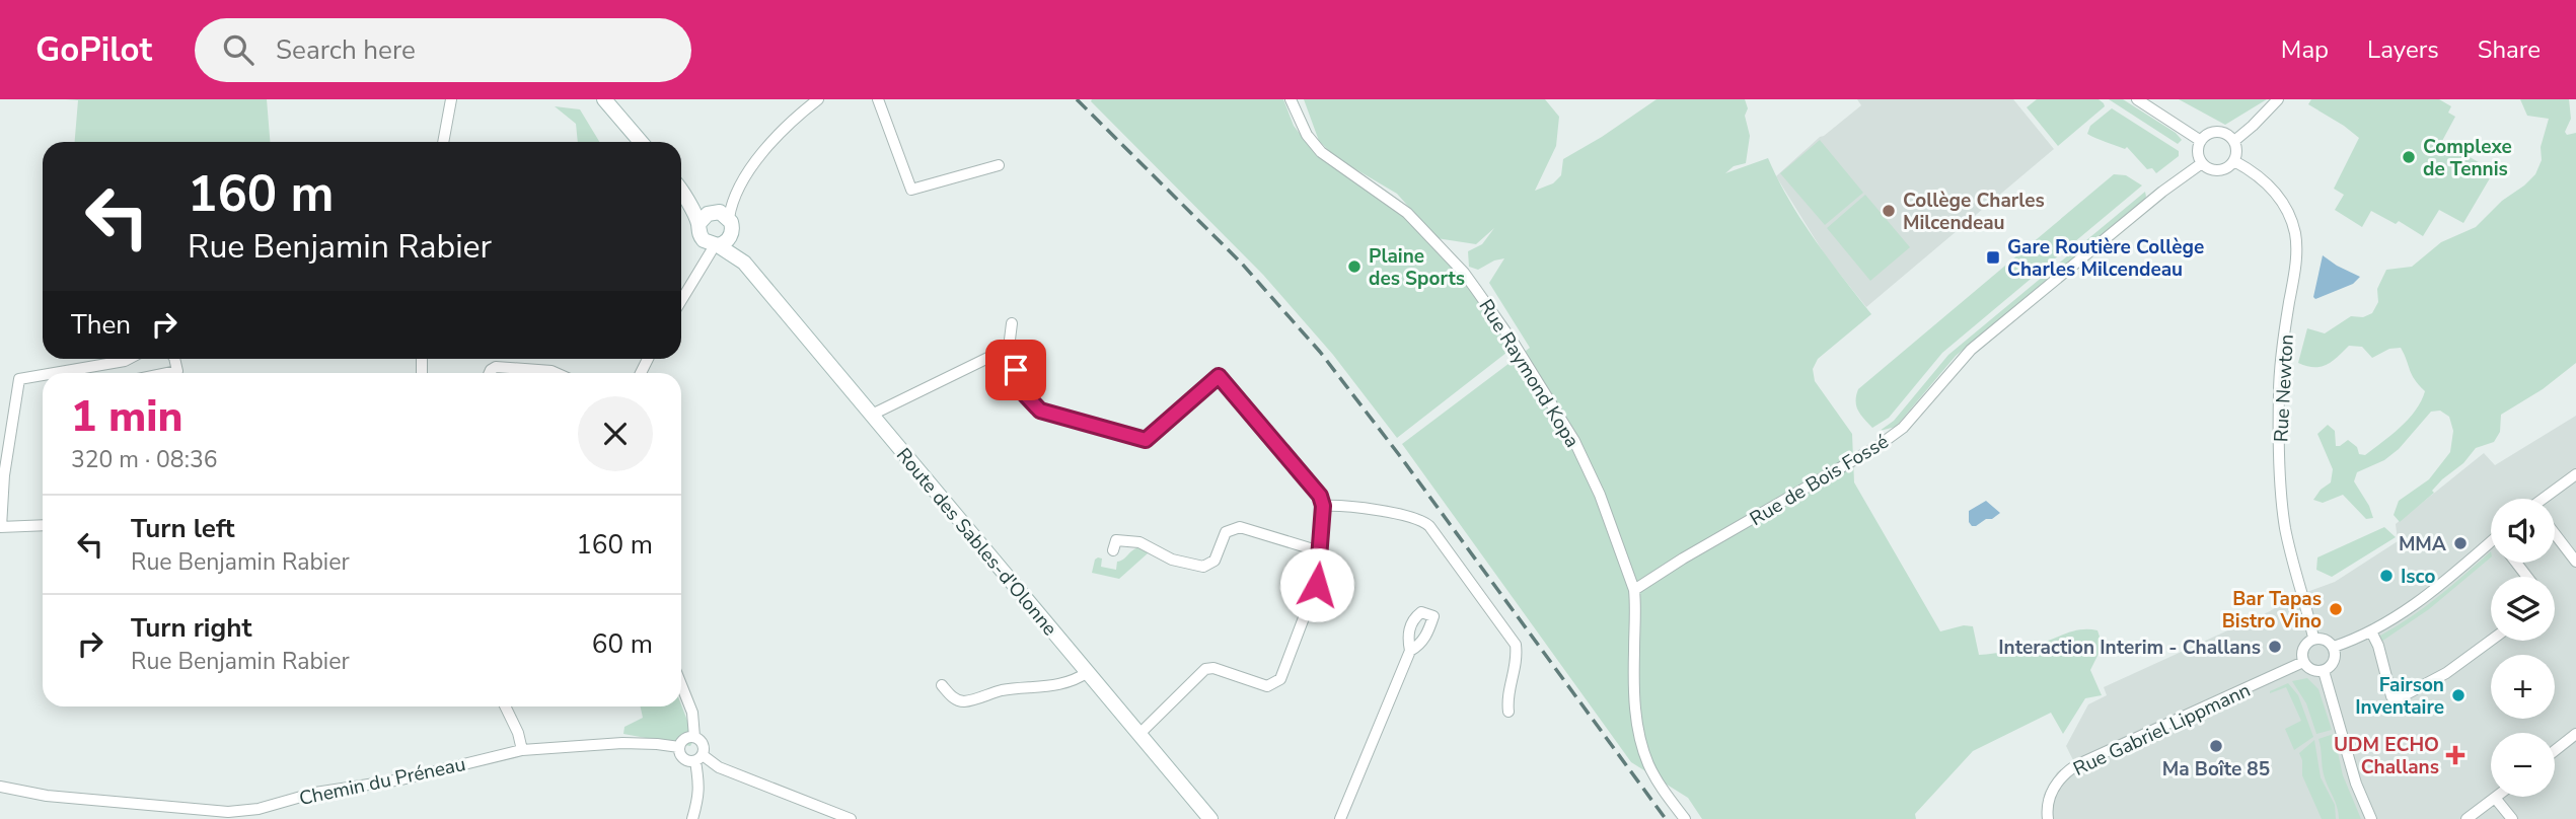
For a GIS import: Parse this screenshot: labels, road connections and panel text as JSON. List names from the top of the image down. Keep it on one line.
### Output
{"streets":{"main road":["Route des Sables-d'Olonne"],"street":["Rue Raymond Kopa","Rue Newton","Rue de Bois Fossé","Rue Gabriel Lippmann","Chemin du Préneau"]},"crossings":[["Rue Raymond Kopa","Rue de Bois Fossé"],["Rue Newton","Rue de Bois Fossé"],["Rue Newton","Rue Gabriel Lippmann"]],"places":{"other":["Complexe de Tennis","Collège Charles Milcendeau","Plaine des Sports","MMA","Isco","Bar Tapas Bistro Vino","Interaction Interim - Challans","Fairson Inventaire","Ma Boîte 85"],"transit":["Gare Routière Collège Charles Milcendeau"],"health":["UDM ECHO Challans"]},"page":{"header":"GoPilot","search":"Search here","nav":["Map","Layers","Share"],"turn":["160 m","Rue Benjamin Rabier"],"then":"Then","heading":["1 min","320 m · 08:36"],"list":[{"name":"Turn left","note":"Rue Benjamin Rabier","value":"160 m"},{"name":"Turn right","note":"Rue Benjamin Rabier","value":"60 m"}],"map_buttons":["+","−"]}}
